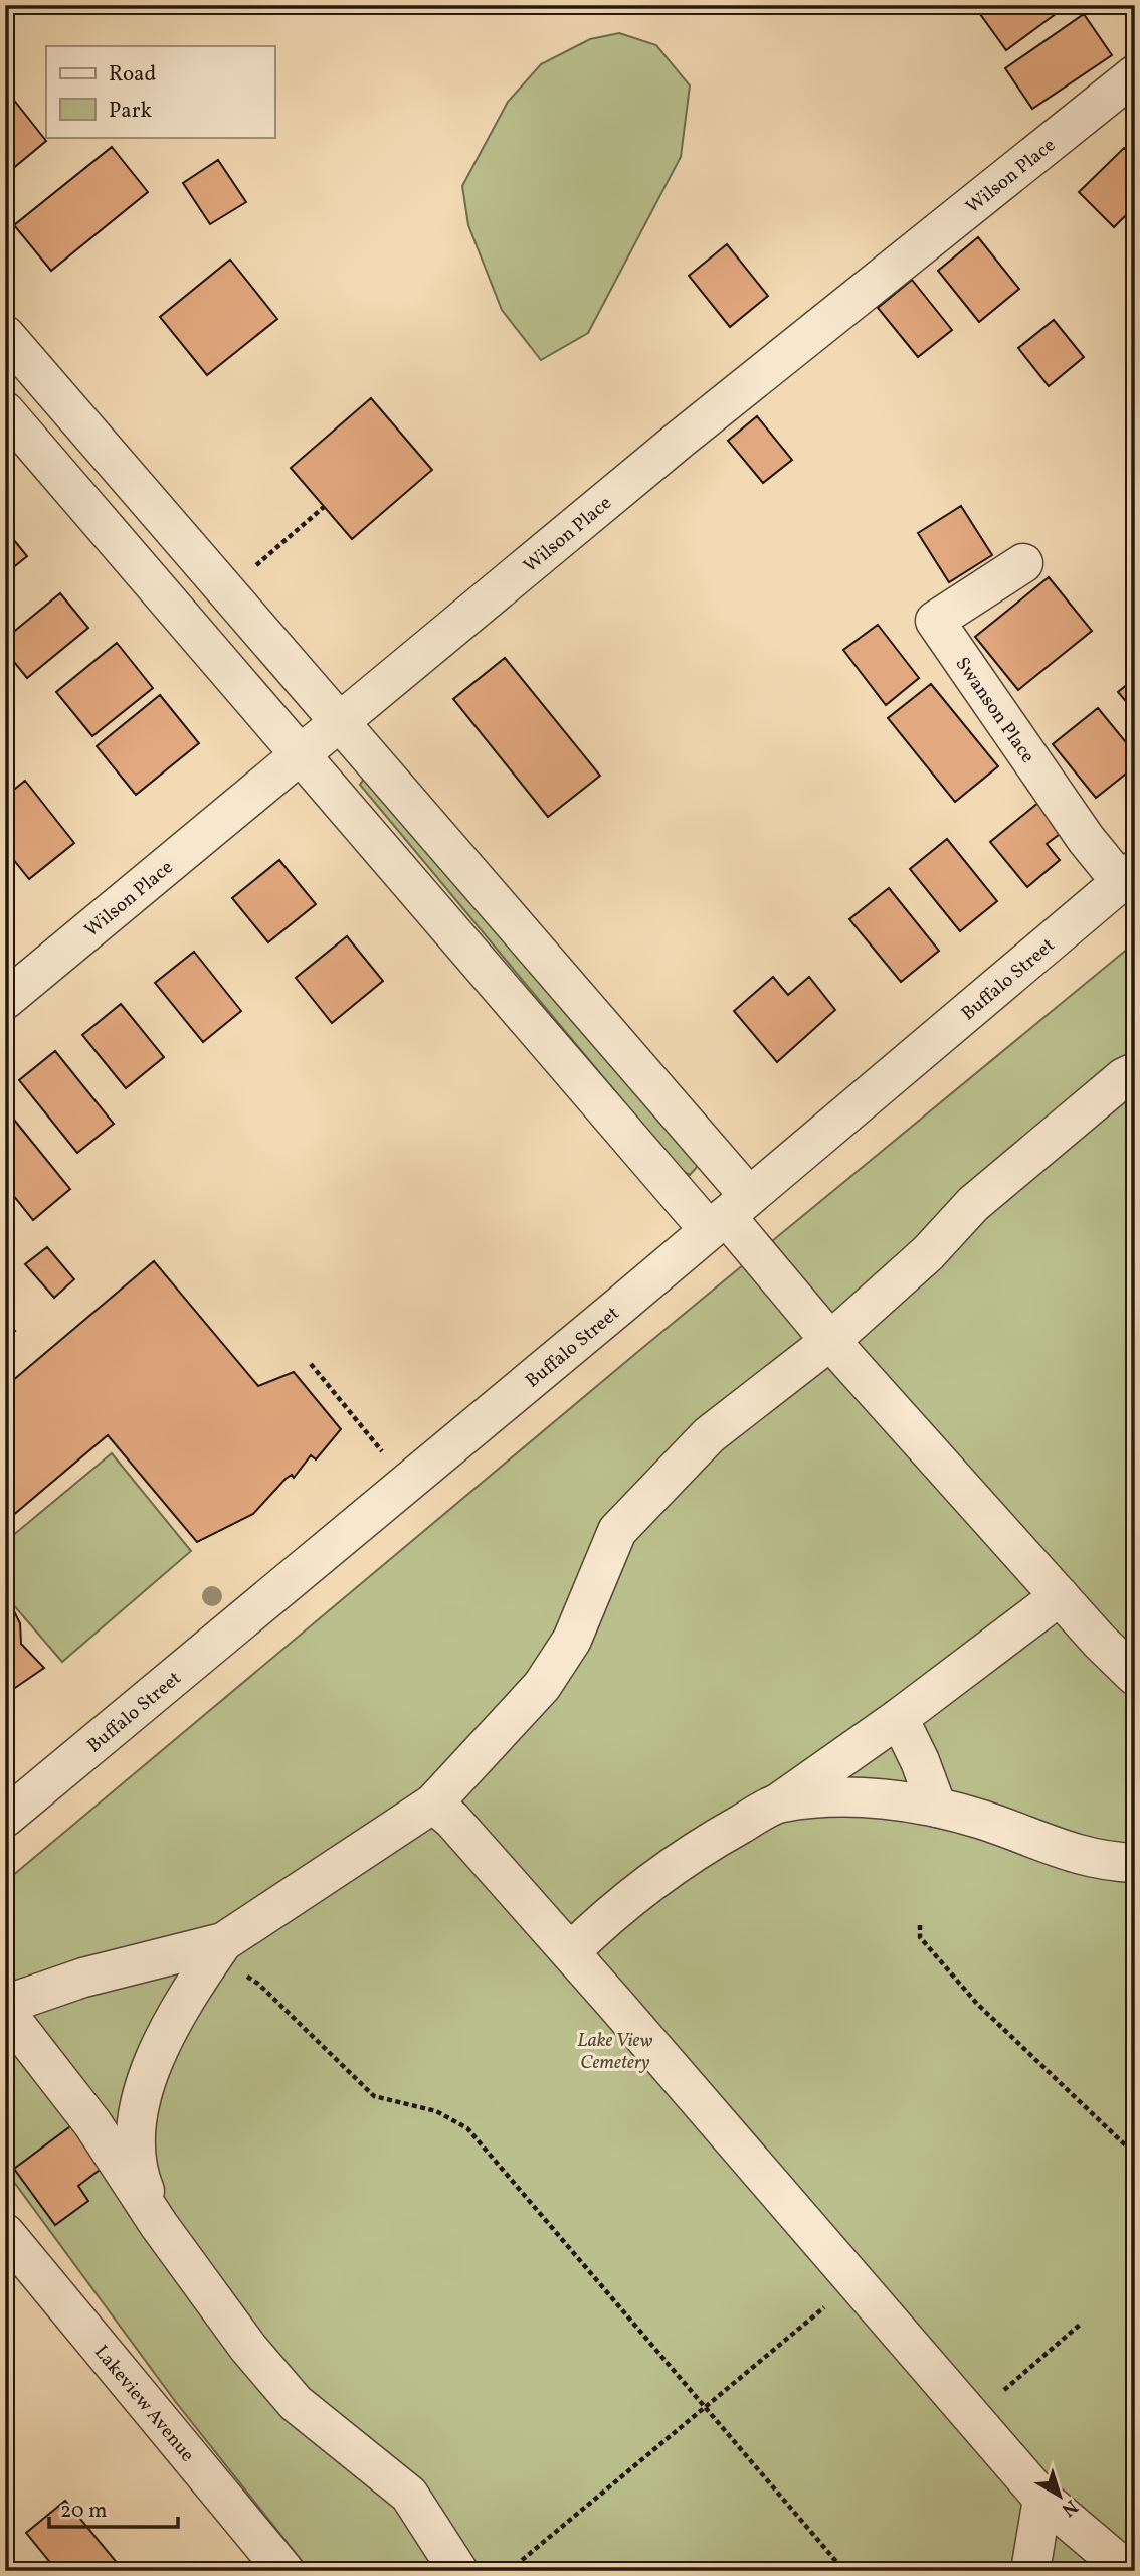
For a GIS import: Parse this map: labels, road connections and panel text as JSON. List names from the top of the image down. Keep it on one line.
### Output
{"streets":{"street":["Wilson Place","Swanson Place","Buffalo Street","Lakeview Avenue"]},"crossings":[["Swanson Place","Buffalo Street"]],"parks":["Lake View Cemetery"],"legend":["Road","Park"],"scale_bar":"20 m","north":"bottom right"}
